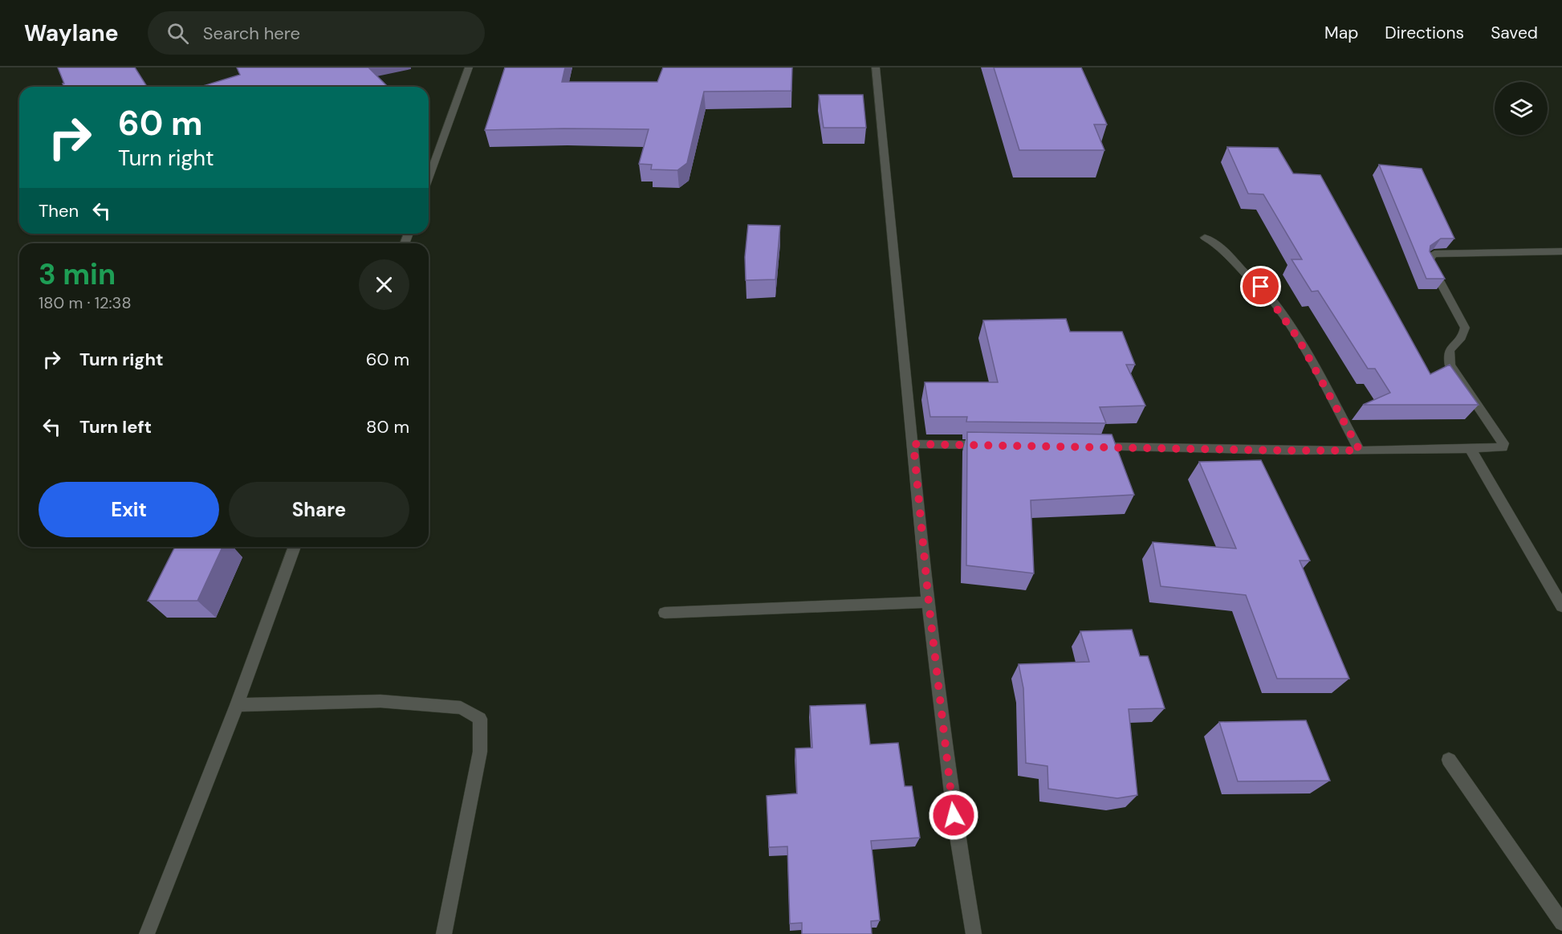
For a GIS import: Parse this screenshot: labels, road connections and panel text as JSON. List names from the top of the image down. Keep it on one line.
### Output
{"page":{"header":"Waylane","search":"Search here","nav":["Map","Directions","Saved"],"turn":["60 m","Turn right"],"then":"Then","heading":["3 min","180 m · 12:38"],"list":[{"name":"Turn right","value":"60 m"},{"name":"Turn left","value":"80 m"}],"buttons":["Exit","Share"]}}
